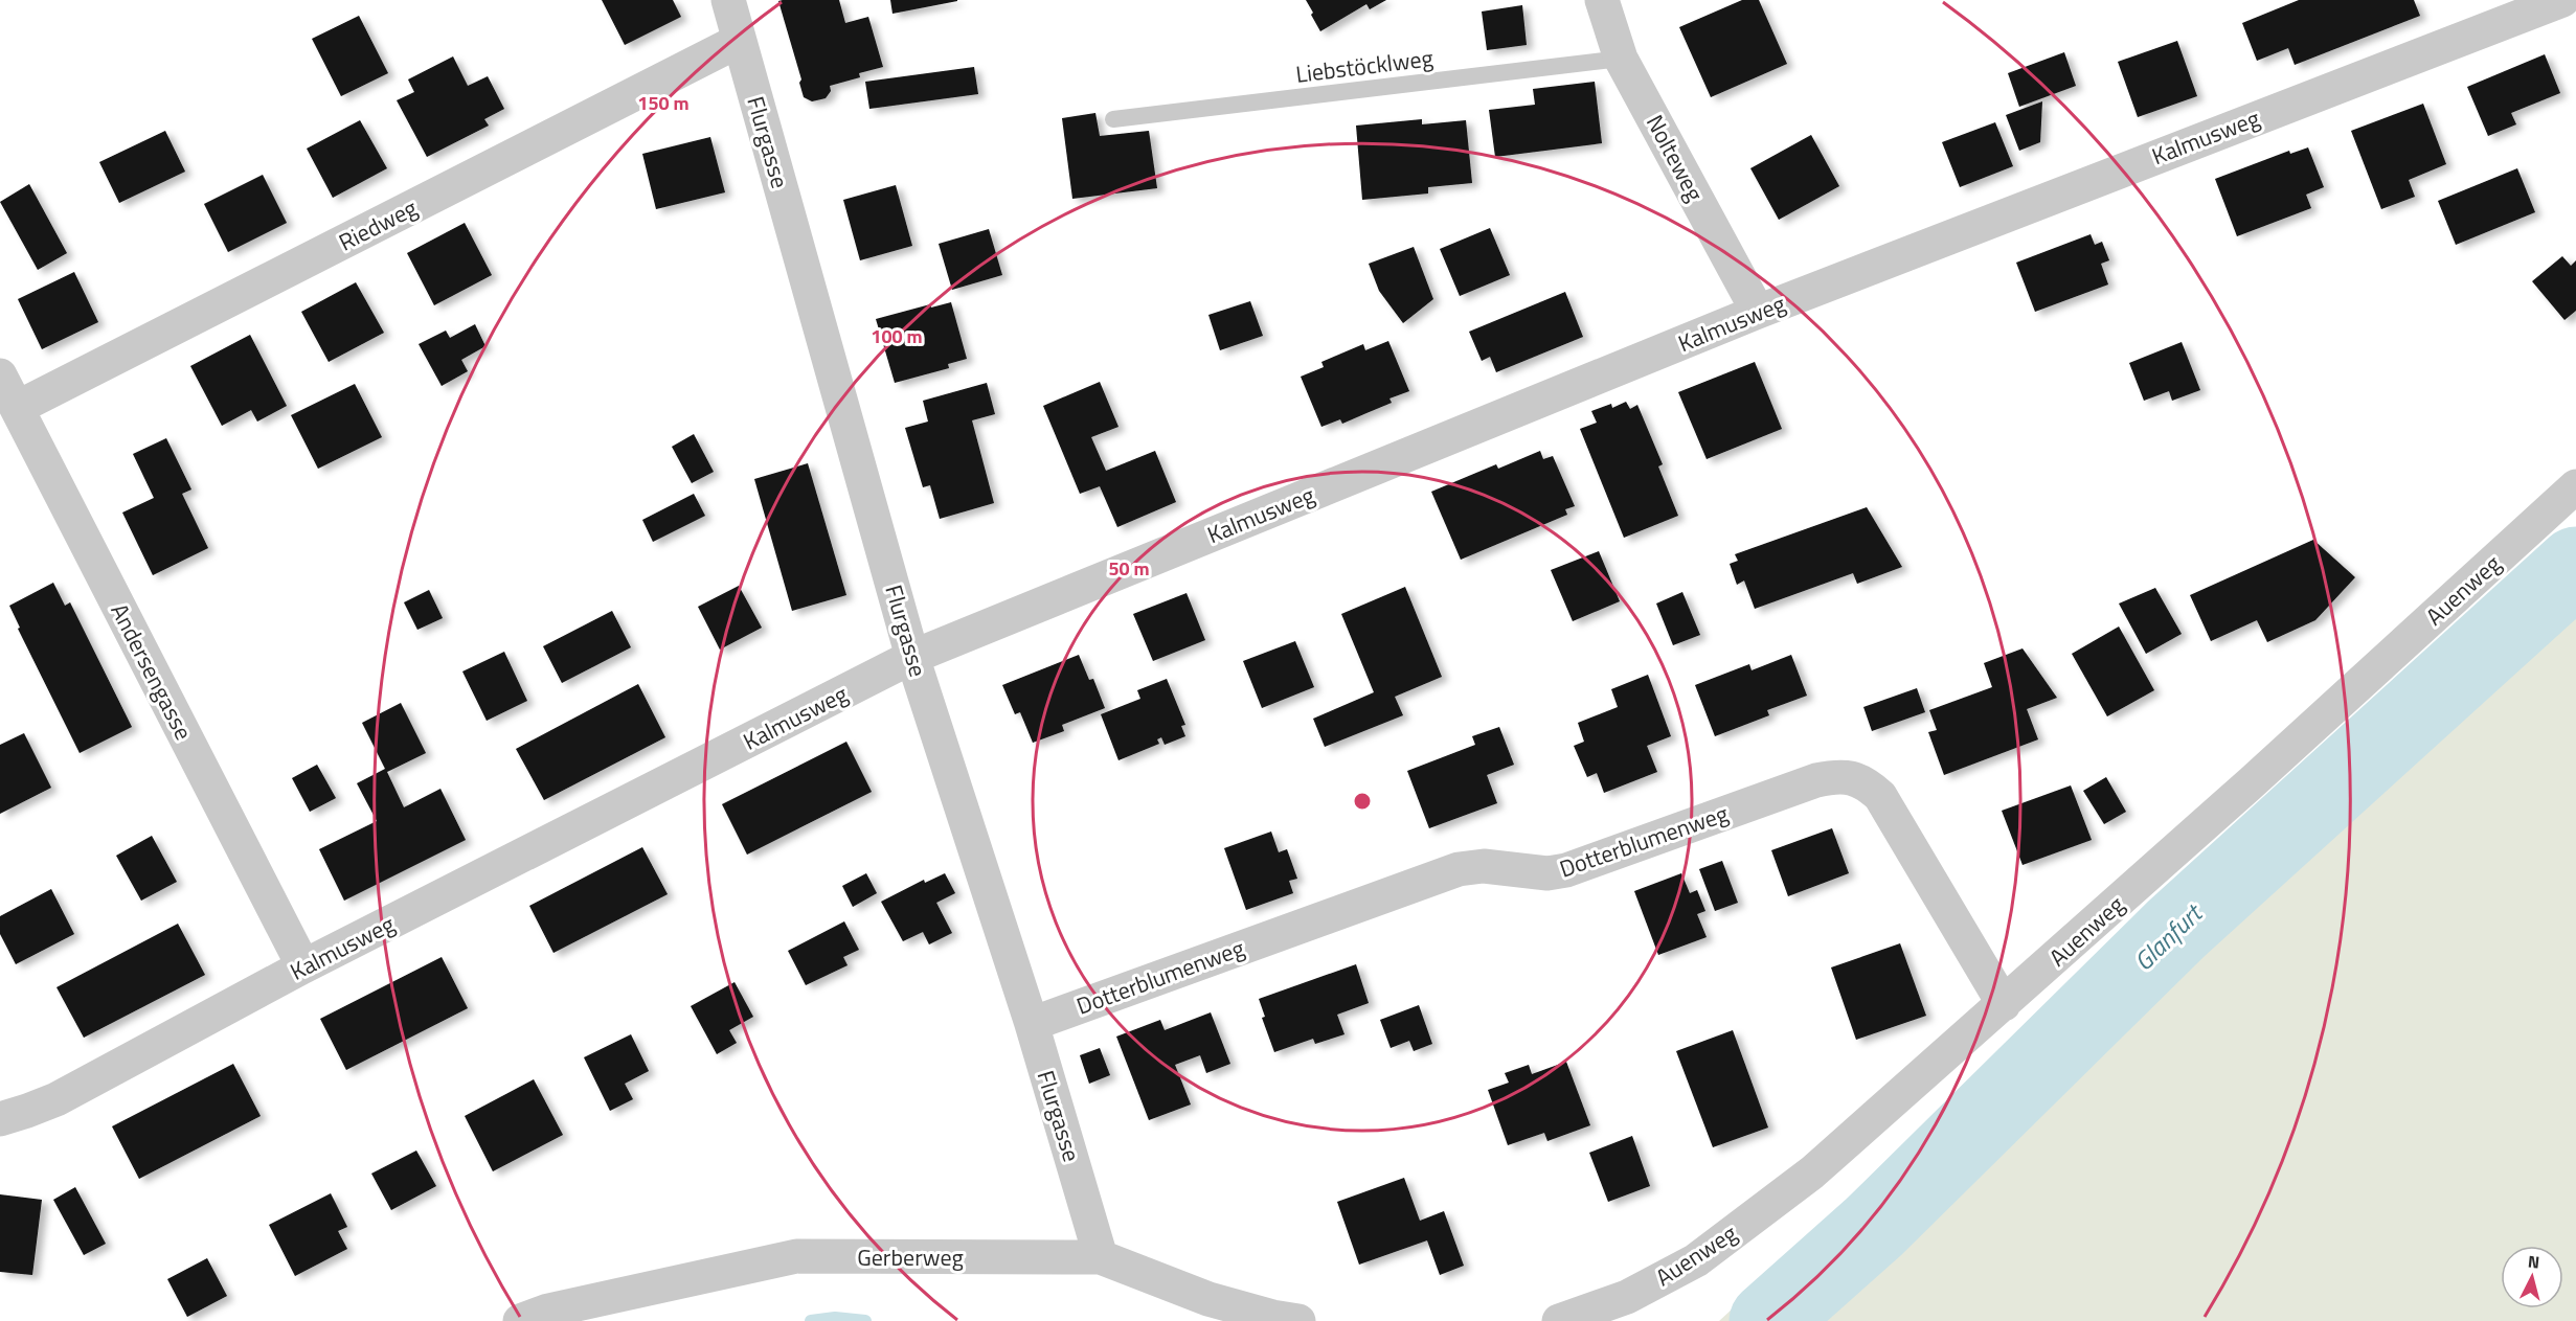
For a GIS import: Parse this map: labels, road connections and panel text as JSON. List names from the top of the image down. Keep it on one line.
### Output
{"streets":{"street":["Kalmusweg","Flurgasse","Nolteweg","Riedweg","Auenweg","Andersengasse","Dotterblumenweg","Gerberweg"],"lane":["Liebstöcklweg"]},"crossings":[["Liebstöcklweg","Nolteweg"],["Kalmusweg","Flurgasse"],["Kalmusweg","Nolteweg"],["Kalmusweg","Andersengasse"],["Flurgasse","Riedweg"],["Flurgasse","Dotterblumenweg"],["Flurgasse","Gerberweg"],["Riedweg","Andersengasse"],["Auenweg","Dotterblumenweg"]],"water":["Glanfurt"],"north":"top","rings":["150 m","100 m","50 m"]}
